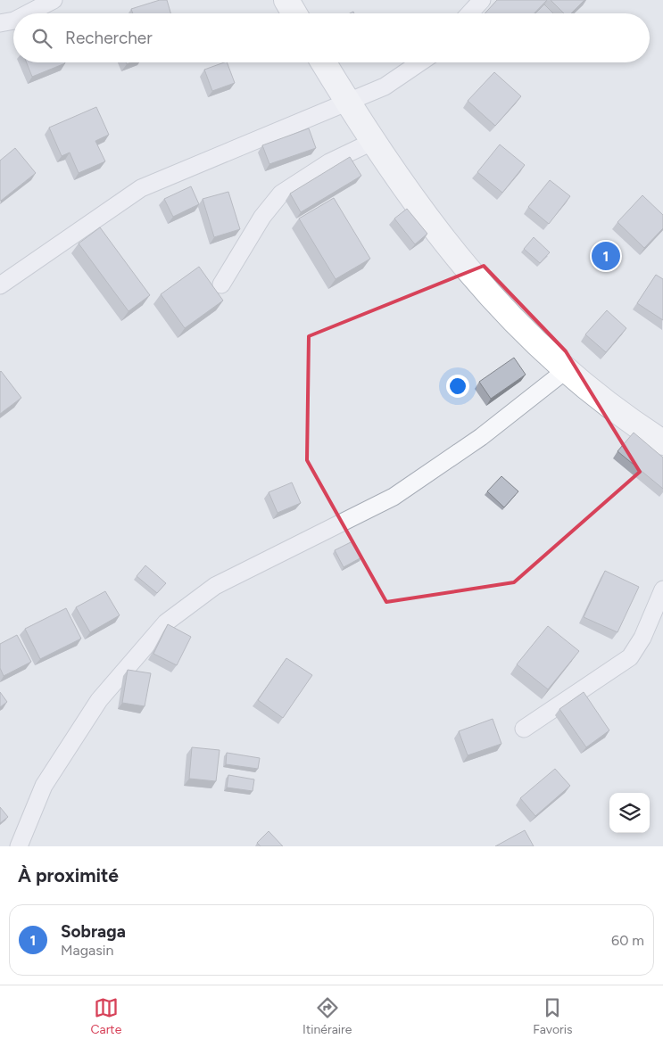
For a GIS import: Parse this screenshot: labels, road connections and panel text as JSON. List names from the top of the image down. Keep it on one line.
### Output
{"page":{"search":"Rechercher","pins":"1","heading":"À proximité","list":[{"mark":"1","name":"Sobraga","note":"Magasin","value":"60 m"}],"nav":["Carte","Itinéraire","Favoris"]}}
